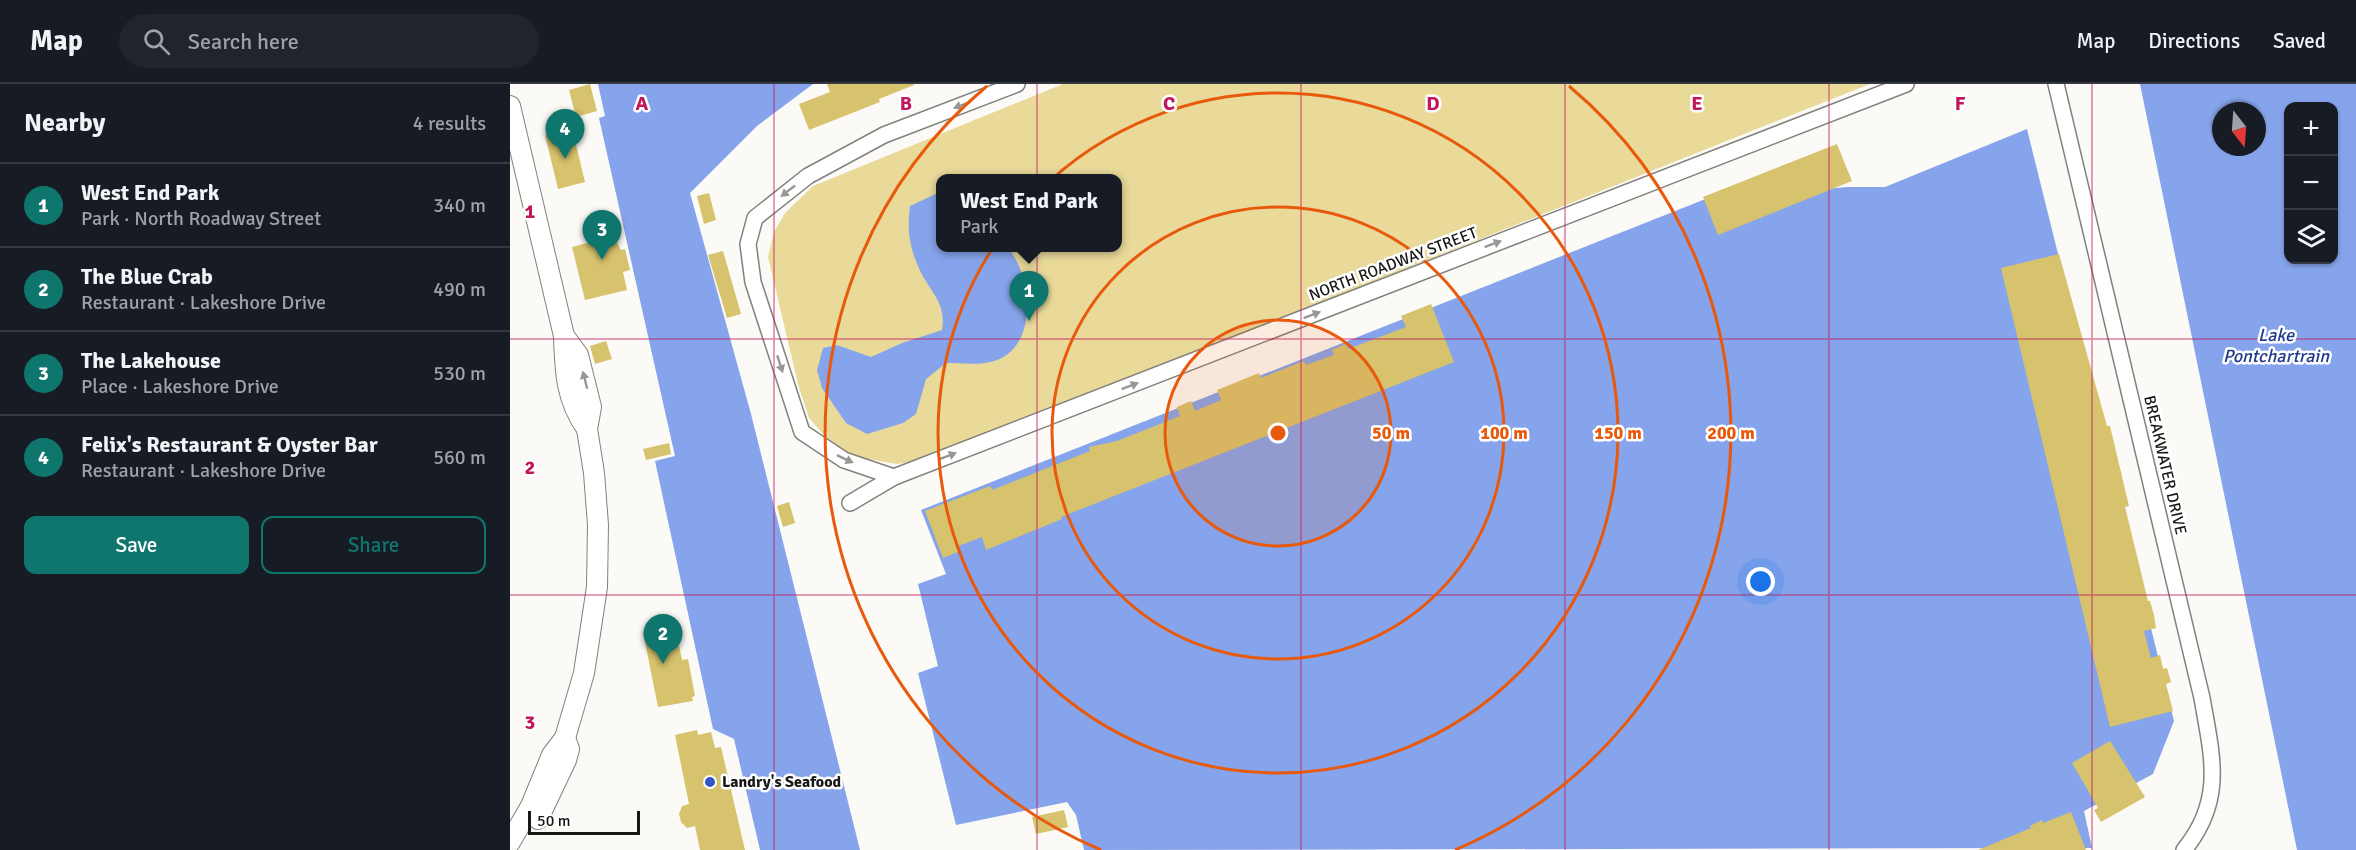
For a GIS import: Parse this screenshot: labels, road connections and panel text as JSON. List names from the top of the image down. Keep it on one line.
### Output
{"streets":{"street":["NORTH ROADWAY STREET","BREAKWATER DRIVE"]},"one_way":["NORTH ROADWAY STREET"],"water":["Lake Pontchartrain"],"places":["Landry's Seafood"],"scale_bar":"50 m","north":"bottom","page":{"header":"Map","search":"Search here","nav":["Map","Directions","Saved"],"heading":["Nearby","4 results"],"map_buttons":["+","−"],"pins":["4","3","1","2"],"list":[{"mark":"1","name":"West End Park","note":"Park · North Roadway Street","value":"340 m"},{"mark":"2","name":"The Blue Crab","note":"Restaurant · Lakeshore Drive","value":"490 m"},{"mark":"3","name":"The Lakehouse","note":"Place · Lakeshore Drive","value":"530 m"},{"mark":"4","name":"Felix's Restaurant & Oyster Bar","note":"Restaurant · Lakeshore Drive","value":"560 m"}],"popup":["West End Park","Park"],"buttons":["Save","Share"],"scale":"50 m"},"grid":{"columns":["A","B","C","D","E","F"],"rows":["1","2","3"]},"rings":["50 m","100 m","150 m","200 m"]}
